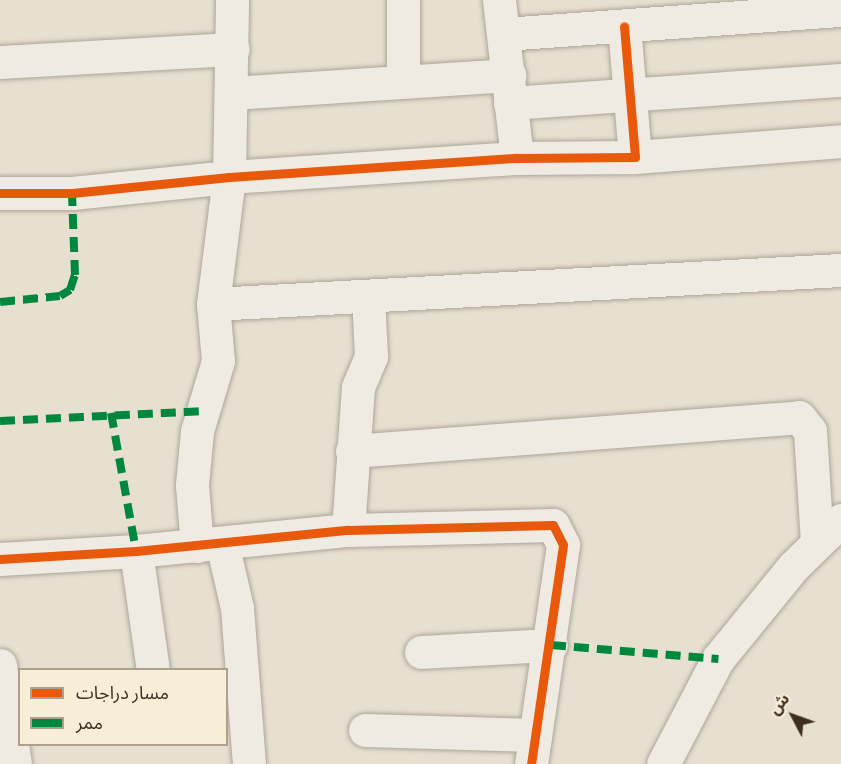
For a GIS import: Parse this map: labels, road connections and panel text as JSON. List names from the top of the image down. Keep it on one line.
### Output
{"legend":["مسار دراجات","ممر"],"north":"top left"}
